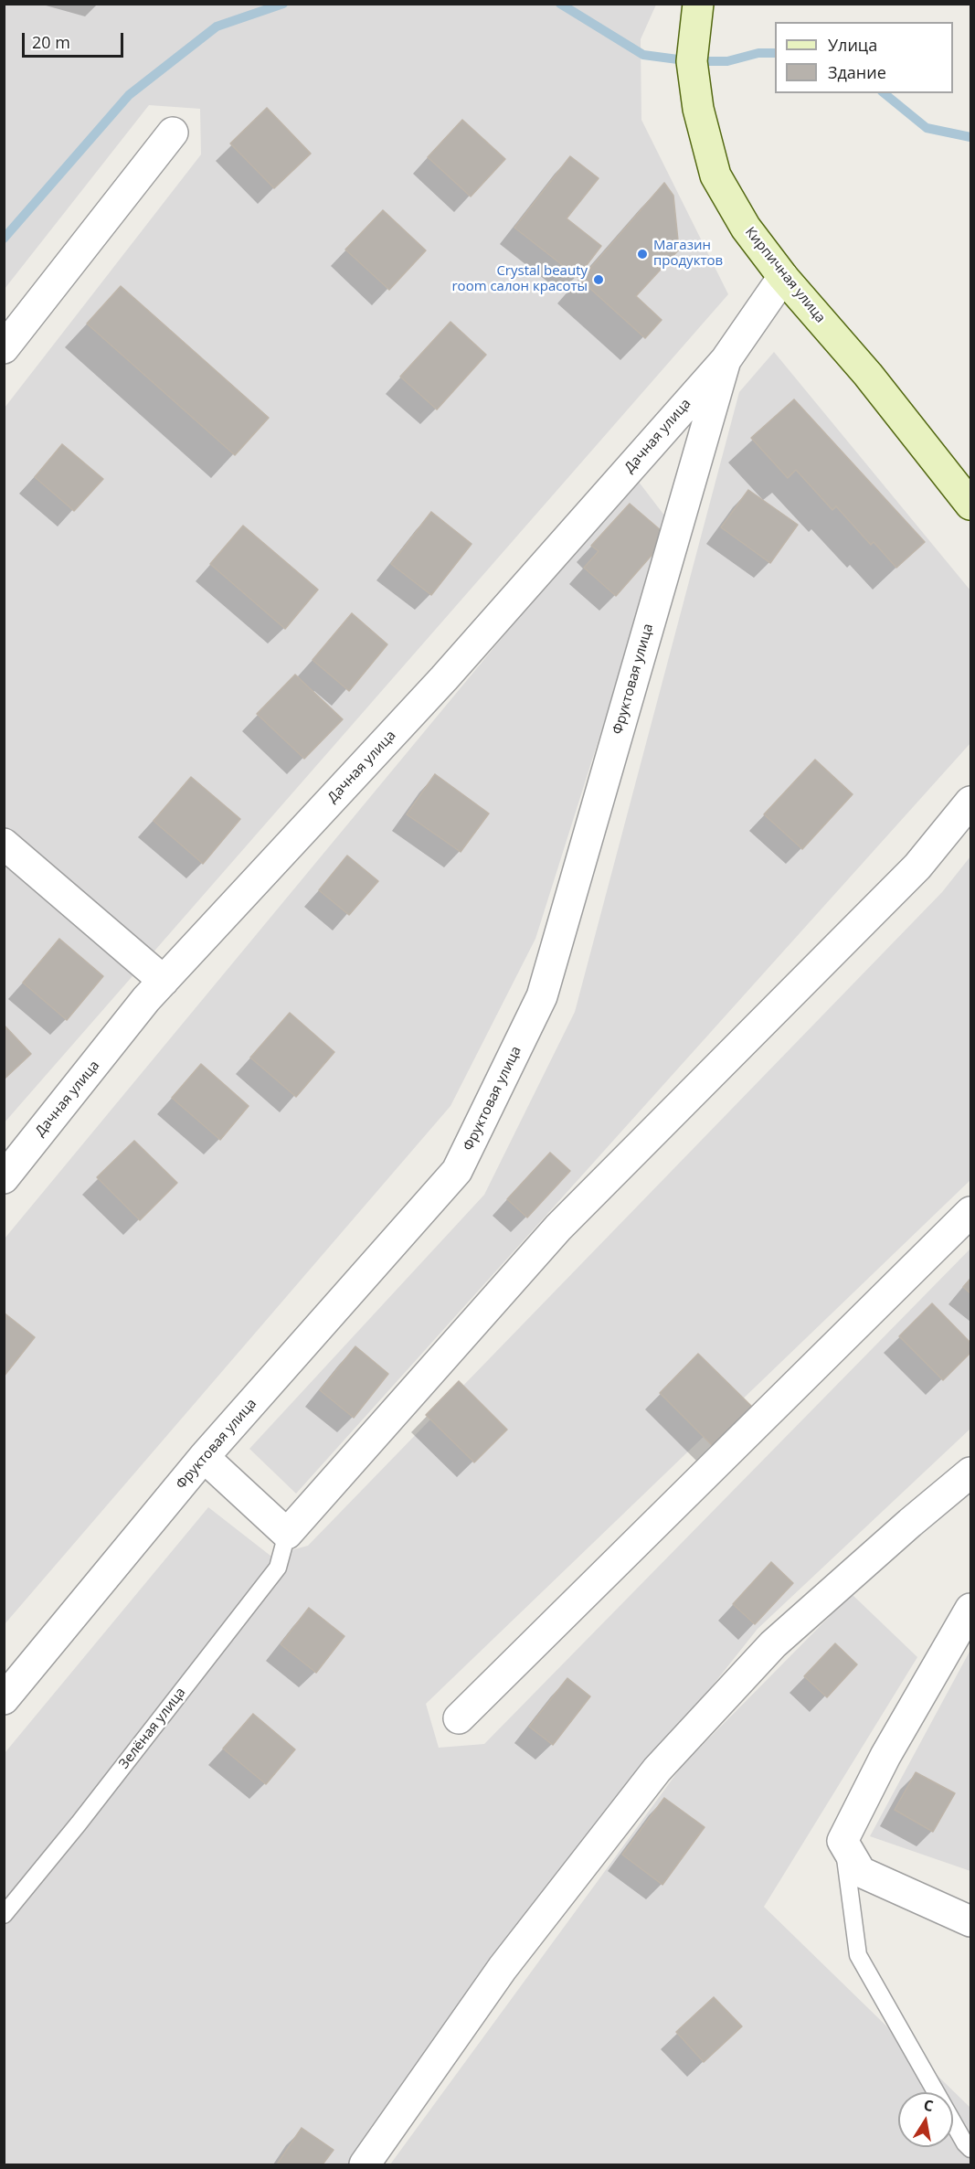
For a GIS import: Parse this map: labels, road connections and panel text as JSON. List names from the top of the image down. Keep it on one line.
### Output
{"streets":{"main road":["Кирпичная улица"],"street":["Дачная улица","Фруктовая улица"],"lane":["Зелёная улица"]},"crossings":[["Дачная улица","Фруктовая улица"]],"places":["Магазин продуктов","Crystal beauty room салон красоты"],"legend":["Улица","Здание"],"scale_bar":"20 m","north":"top"}
